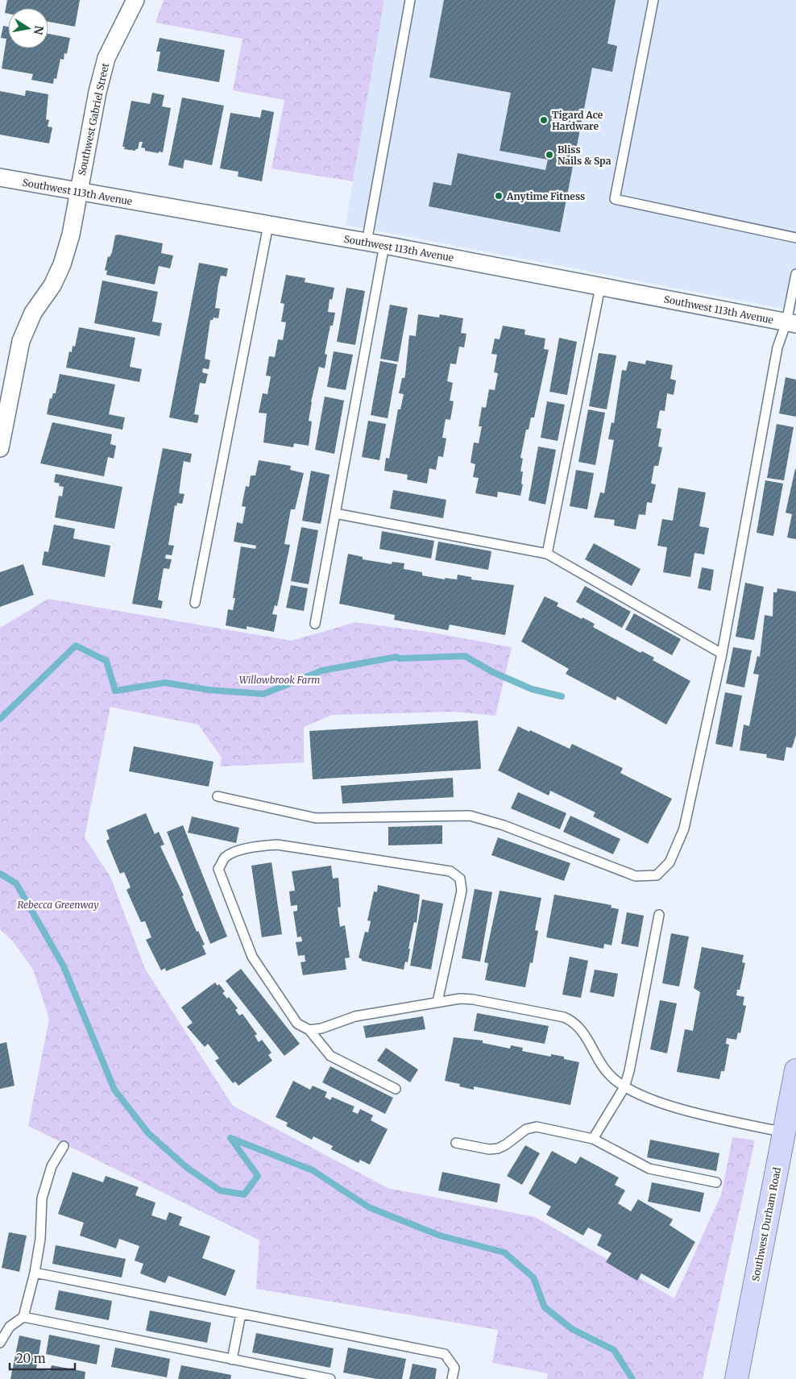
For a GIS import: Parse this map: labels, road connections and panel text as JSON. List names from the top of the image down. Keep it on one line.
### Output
{"streets":{"main road":["Southwest Durham Road"],"street":["Southwest Gabriel Street","Southwest 113th Avenue"]},"crossings":[["Southwest Gabriel Street","Southwest 113th Avenue"]],"parks":["Willowbrook Farm","Rebecca Greenway"],"places":["Tigard Ace Hardware","Bliss Nails & Spa","Anytime Fitness"],"scale_bar":"20 m","north":"right"}
